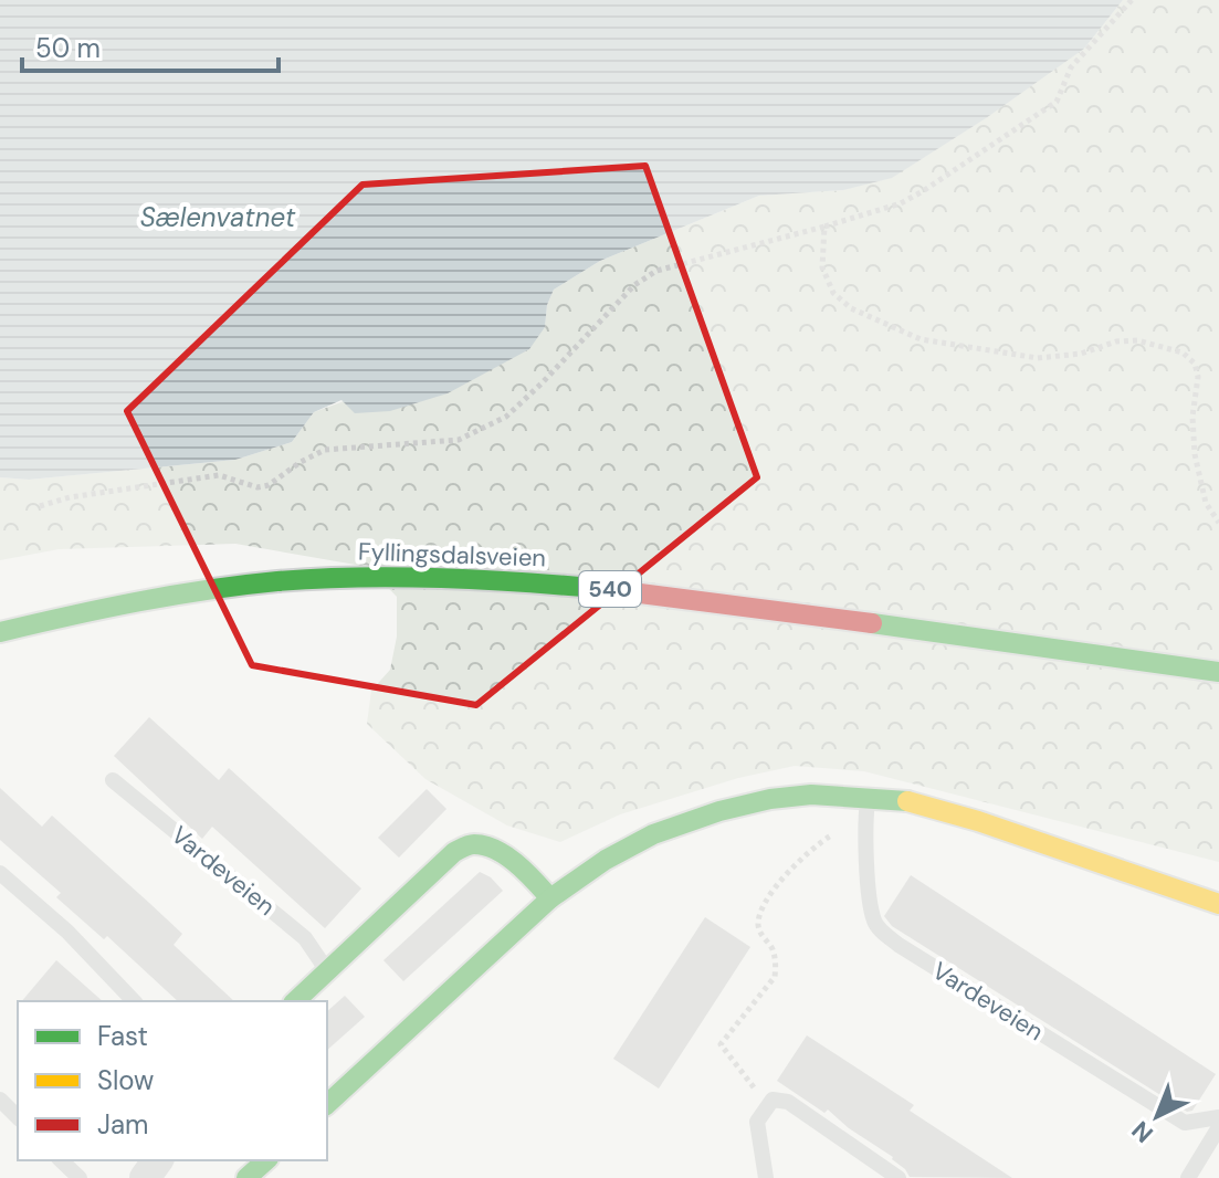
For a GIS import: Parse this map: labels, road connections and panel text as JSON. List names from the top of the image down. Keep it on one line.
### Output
{"streets":{"main road":["Fyllingsdalsveien","540"],"lane":["Vardeveien"]},"water":["Sælenvatnet"],"legend":["Fast","Slow","Jam"],"scale_bar":"50 m","north":"bottom left"}
